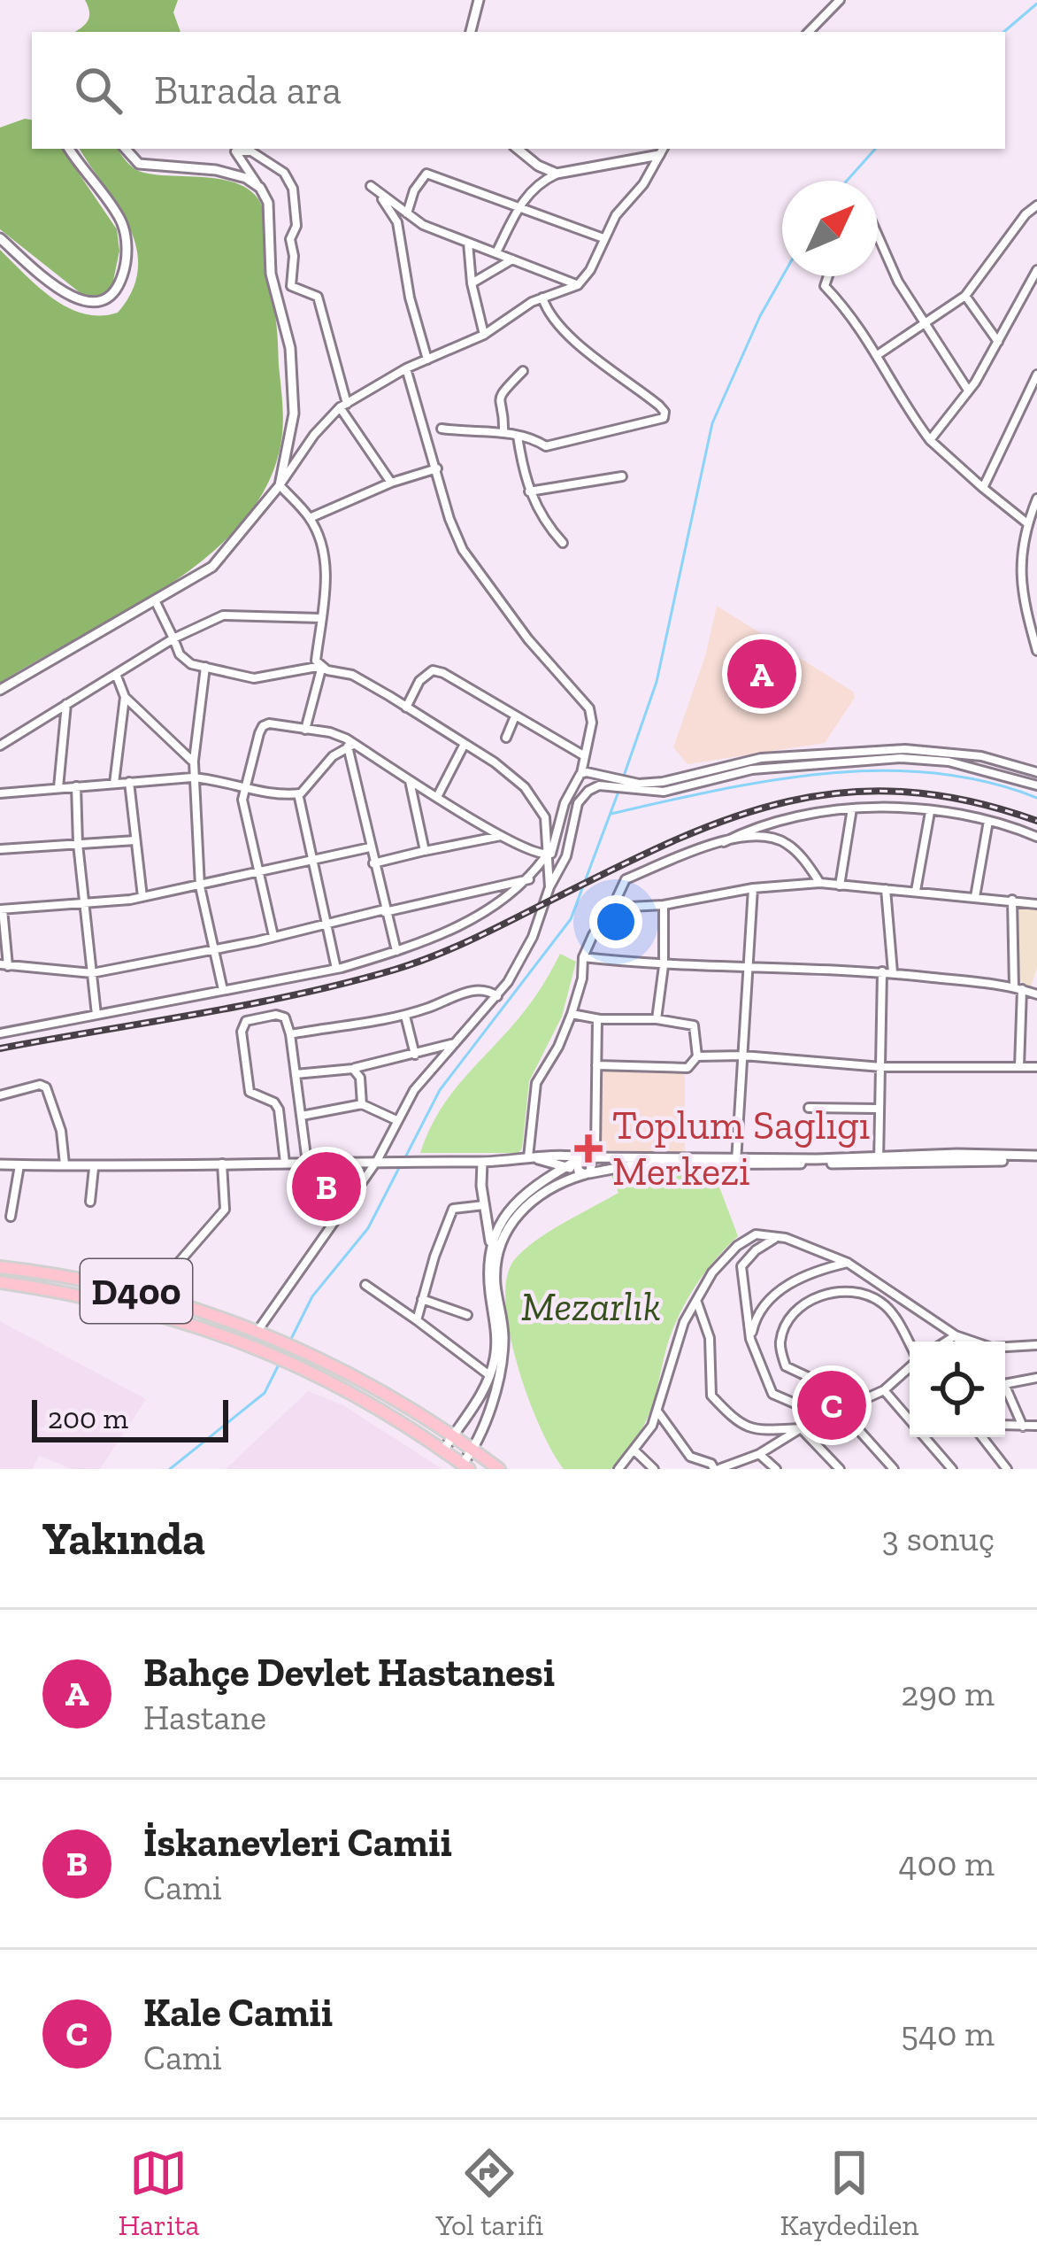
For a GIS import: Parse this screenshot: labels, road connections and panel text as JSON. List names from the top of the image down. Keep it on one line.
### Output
{"streets":{"highway":["D400"]},"parks":["Mezarlık"],"places":{"health":["Toplum Saglıgı Merkezi"]},"scale_bar":"200 m","north":"top right","page":{"search":"Burada ara","pins":["A","B","C"],"scale":"200 m","heading":["Yakında","3 sonuç"],"list":[{"mark":"A","name":"Bahçe Devlet Hastanesi","note":"Hastane","value":"290 m"},{"mark":"B","name":"İskanevleri Camii","note":"Cami","value":"400 m"},{"mark":"C","name":"Kale Camii","note":"Cami","value":"540 m"}],"nav":["Harita","Yol tarifi","Kaydedilen"]}}
